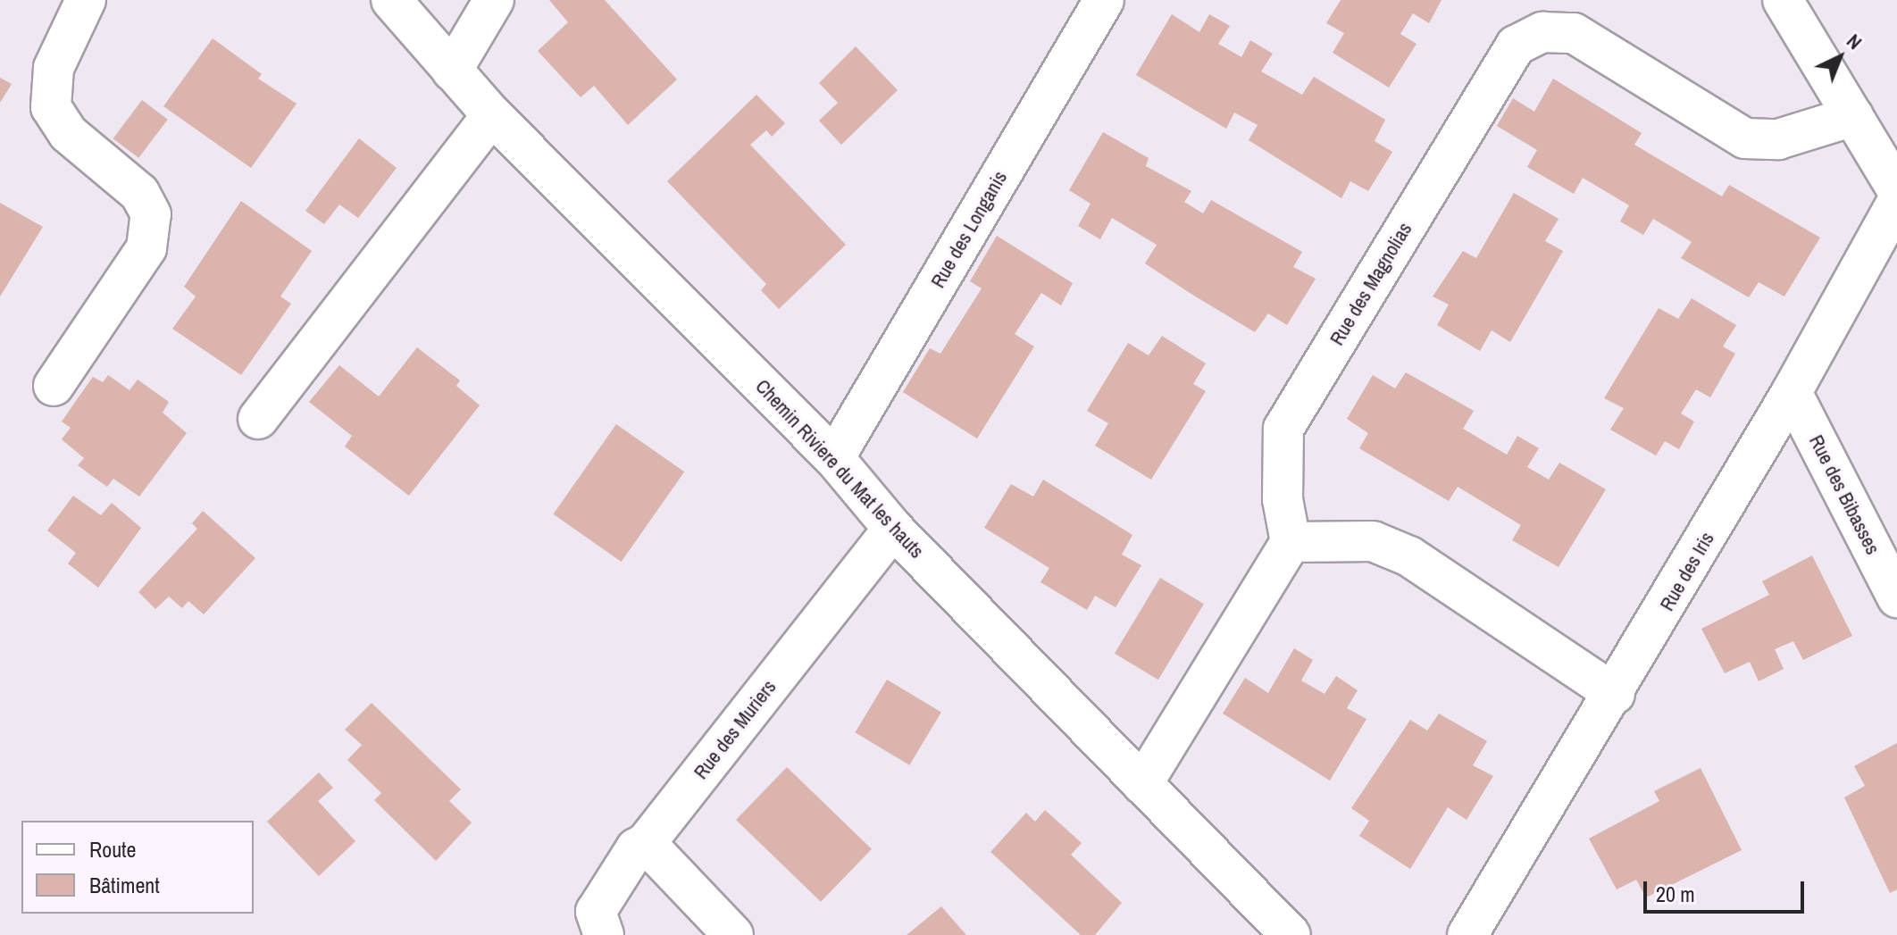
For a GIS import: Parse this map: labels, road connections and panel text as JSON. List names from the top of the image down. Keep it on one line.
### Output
{"streets":{"street":["Rue des Longanis","Rue des Magnolias","Chemin Riviere du Mat les hauts","Rue des Bibasses","Rue des Iris","Rue des Muriers"]},"crossings":[["Rue des Longanis","Chemin Riviere du Mat les hauts"],["Chemin Riviere du Mat les hauts","Rue des Muriers"],["Rue des Bibasses","Rue des Iris"]],"legend":["Route","Bâtiment"],"scale_bar":"20 m","north":"top right"}
